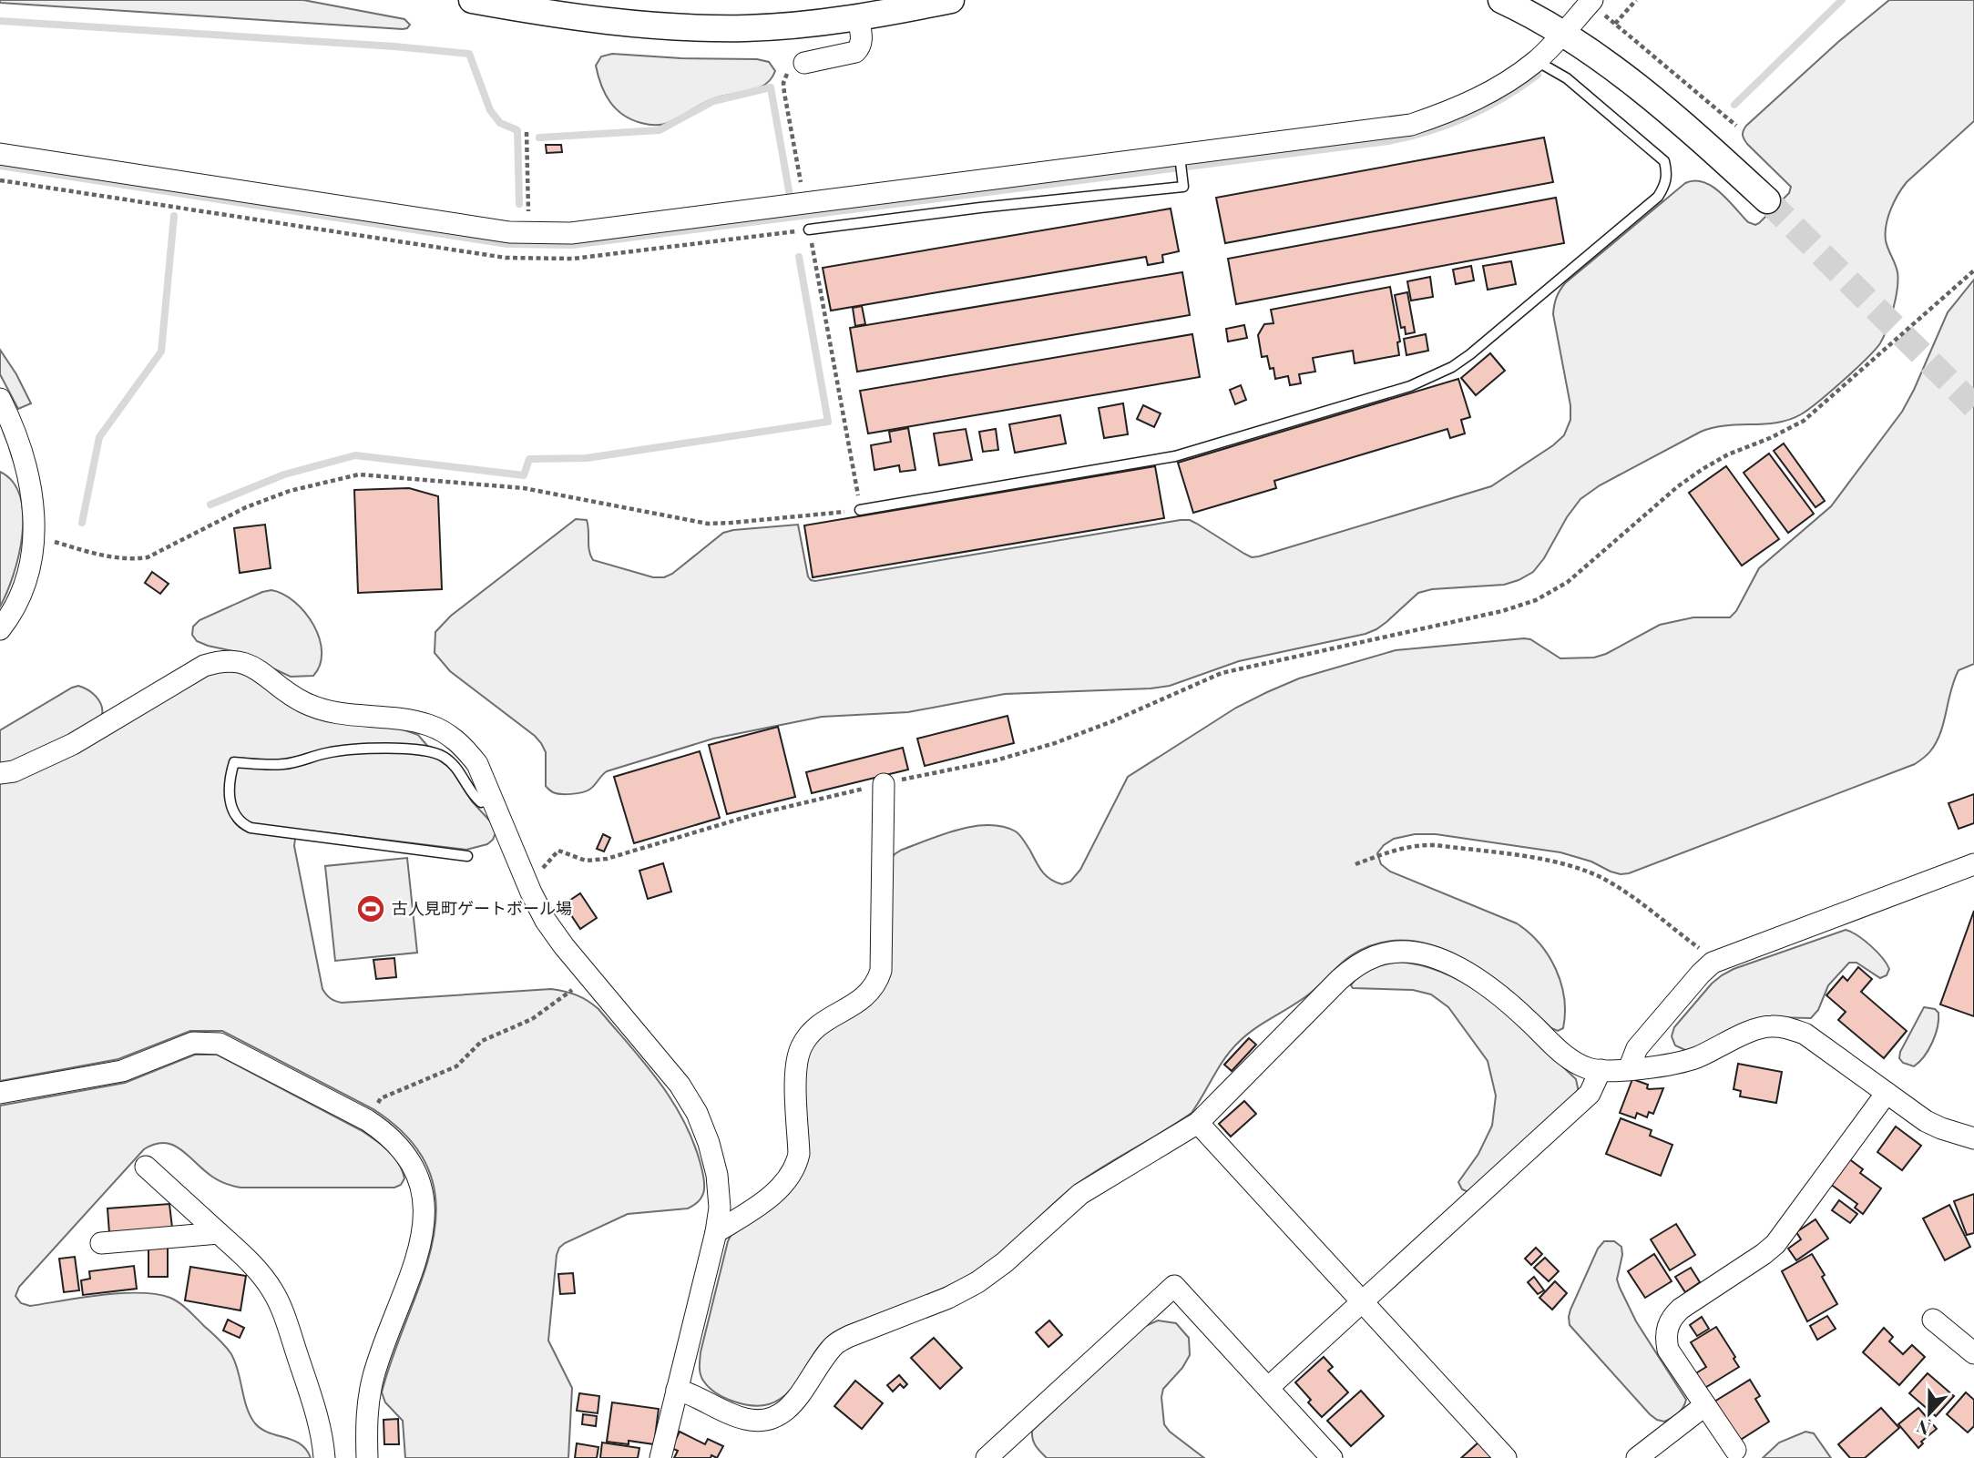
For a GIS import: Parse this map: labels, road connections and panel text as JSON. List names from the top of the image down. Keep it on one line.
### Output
{"places":{"sports":["古人見町ゲートボール場"]},"north":"bottom"}
